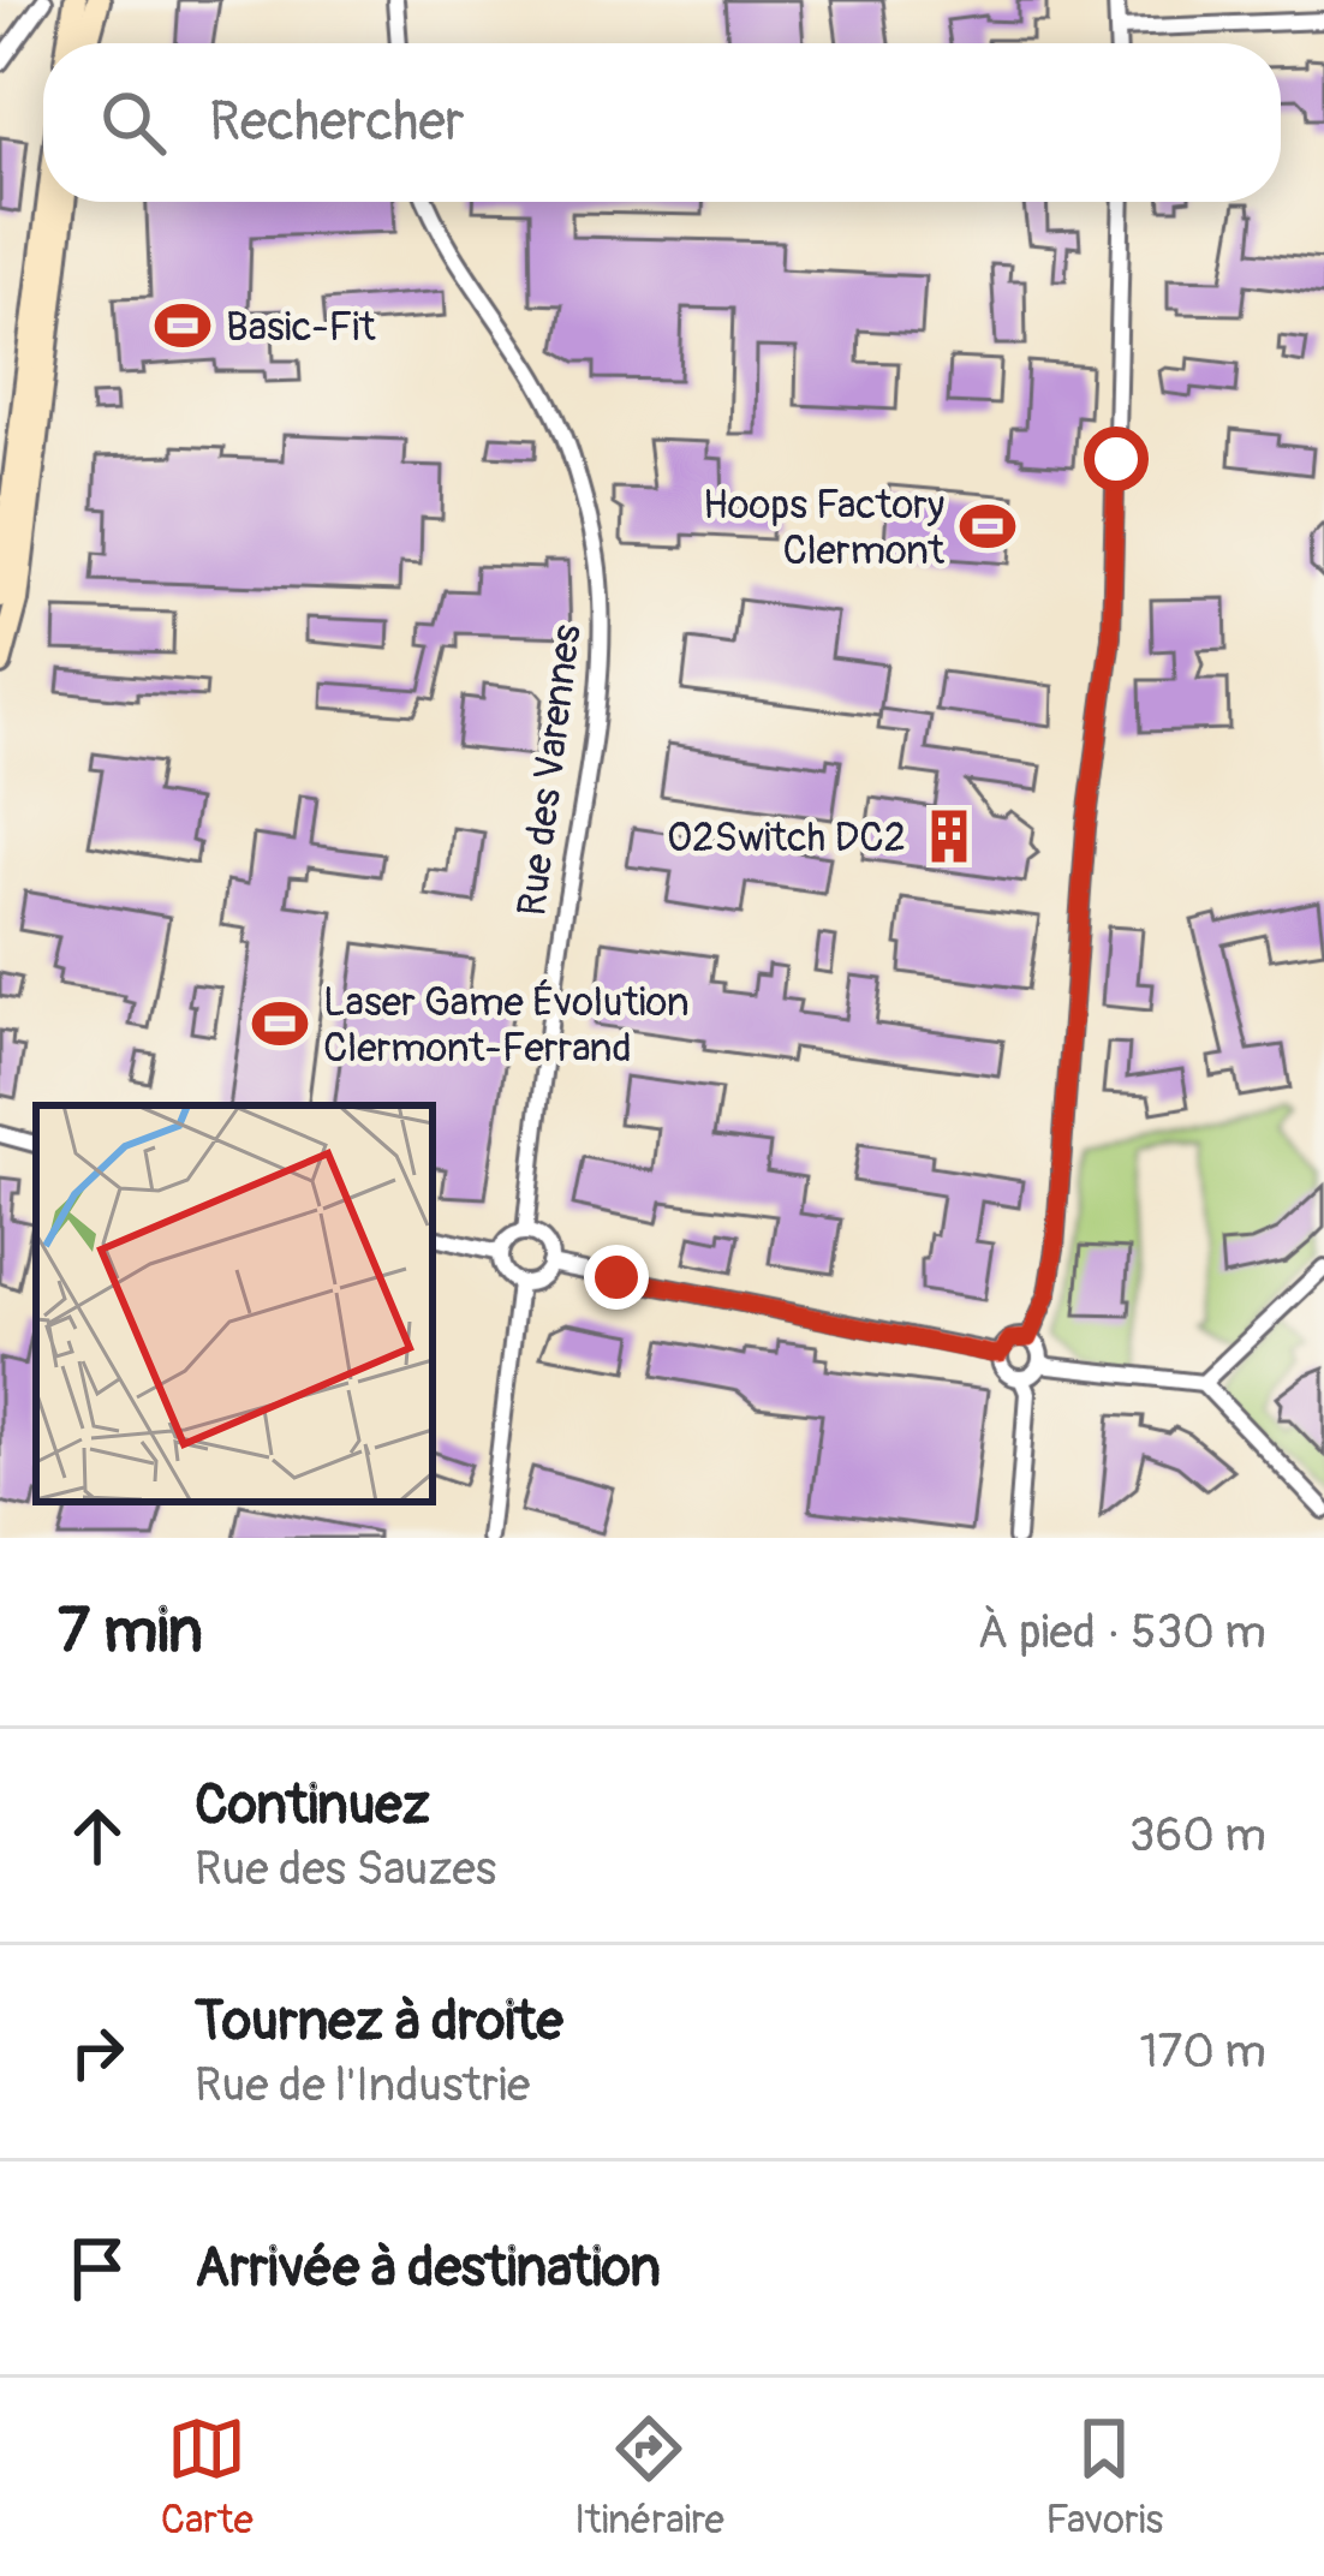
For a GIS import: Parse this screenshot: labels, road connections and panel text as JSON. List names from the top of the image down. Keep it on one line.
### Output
{"streets":{"street":["Rue des Varennes"]},"places":{"sports":["Basic-Fit","Hoops Factory Clermont","Laser Game Évolution Clermont-Ferrand"],"building":["O2Switch DC2"]},"page":{"search":"Rechercher","heading":["7 min","À pied · 530 m"],"list":[["Continuez","Rue des Sauzes","360 m"],["Tournez à droite","Rue de l'Industrie","170 m"],"Arrivée à destination"],"nav":["Carte","Itinéraire","Favoris"]}}
